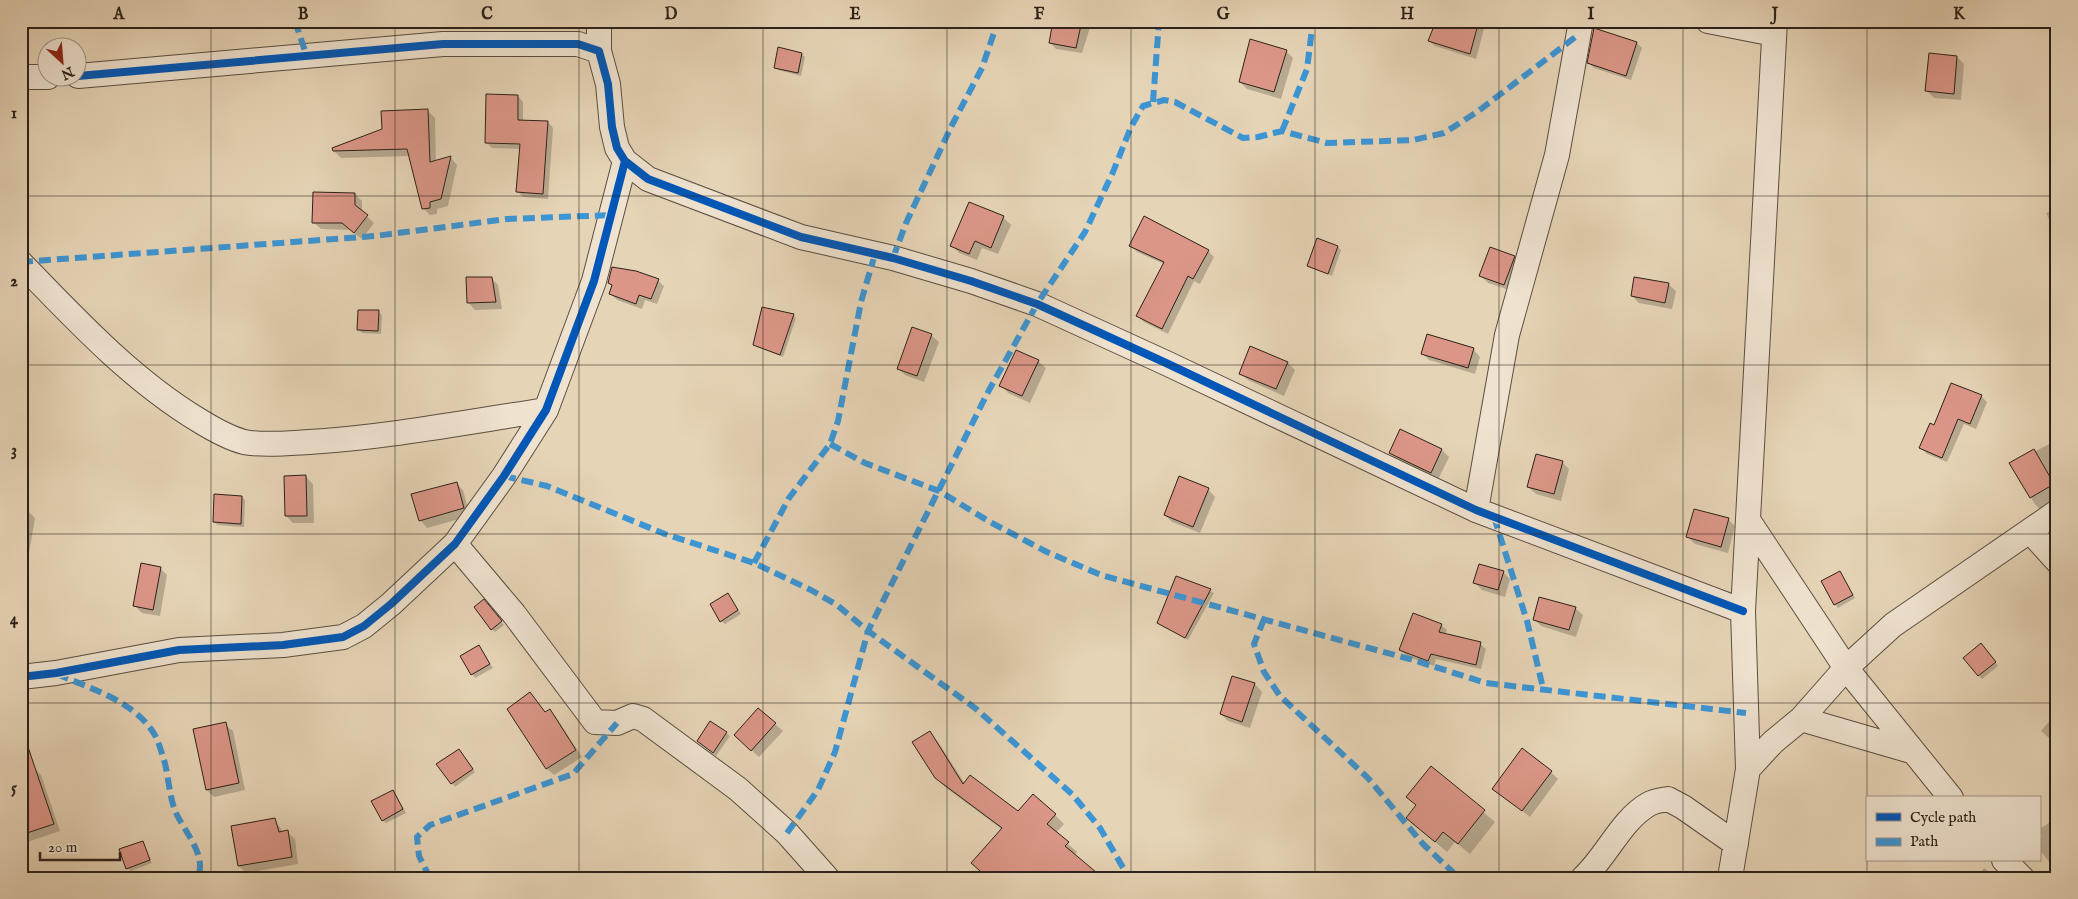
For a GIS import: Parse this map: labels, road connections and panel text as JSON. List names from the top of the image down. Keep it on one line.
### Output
{"legend":["Cycle path","Path"],"scale_bar":"20 m","north":"bottom right","grid":{"columns":["A","B","C","D","E","F","G","H","I","J","K"],"rows":["1","2","3","4","5"]}}
